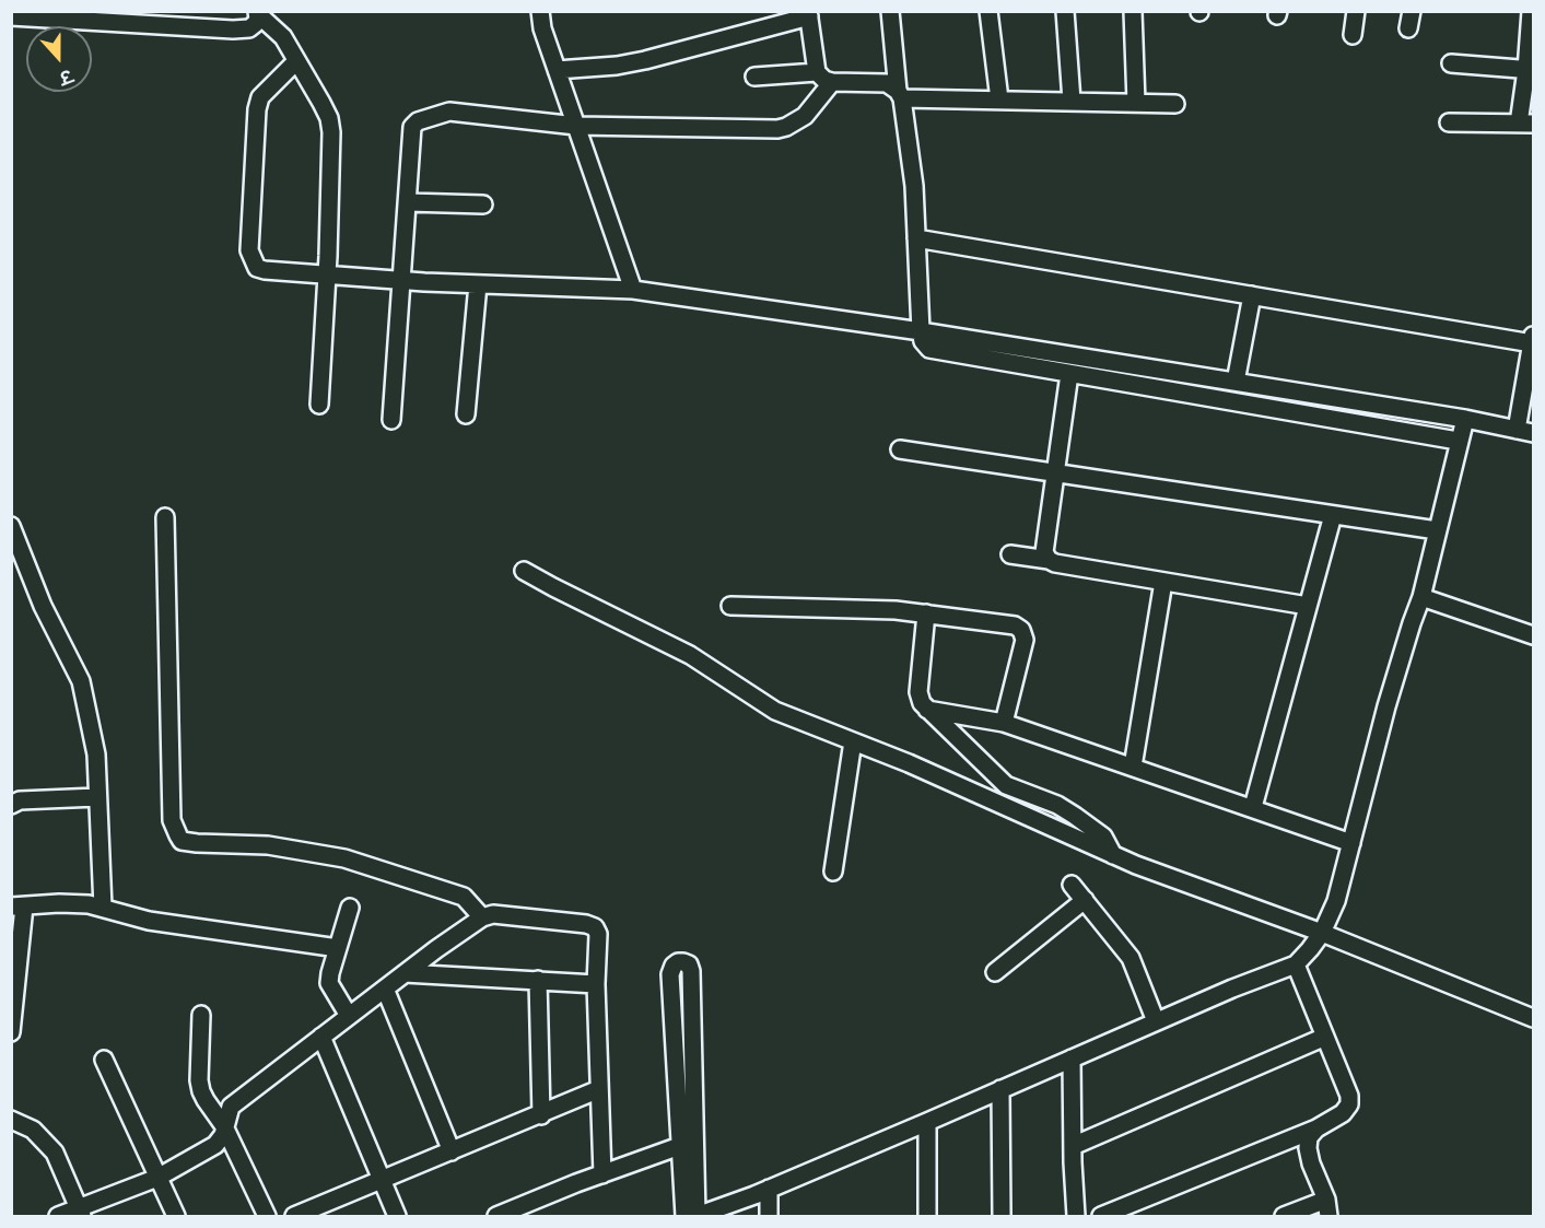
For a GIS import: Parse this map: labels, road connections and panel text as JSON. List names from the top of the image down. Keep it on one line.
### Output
{"north":"bottom"}
